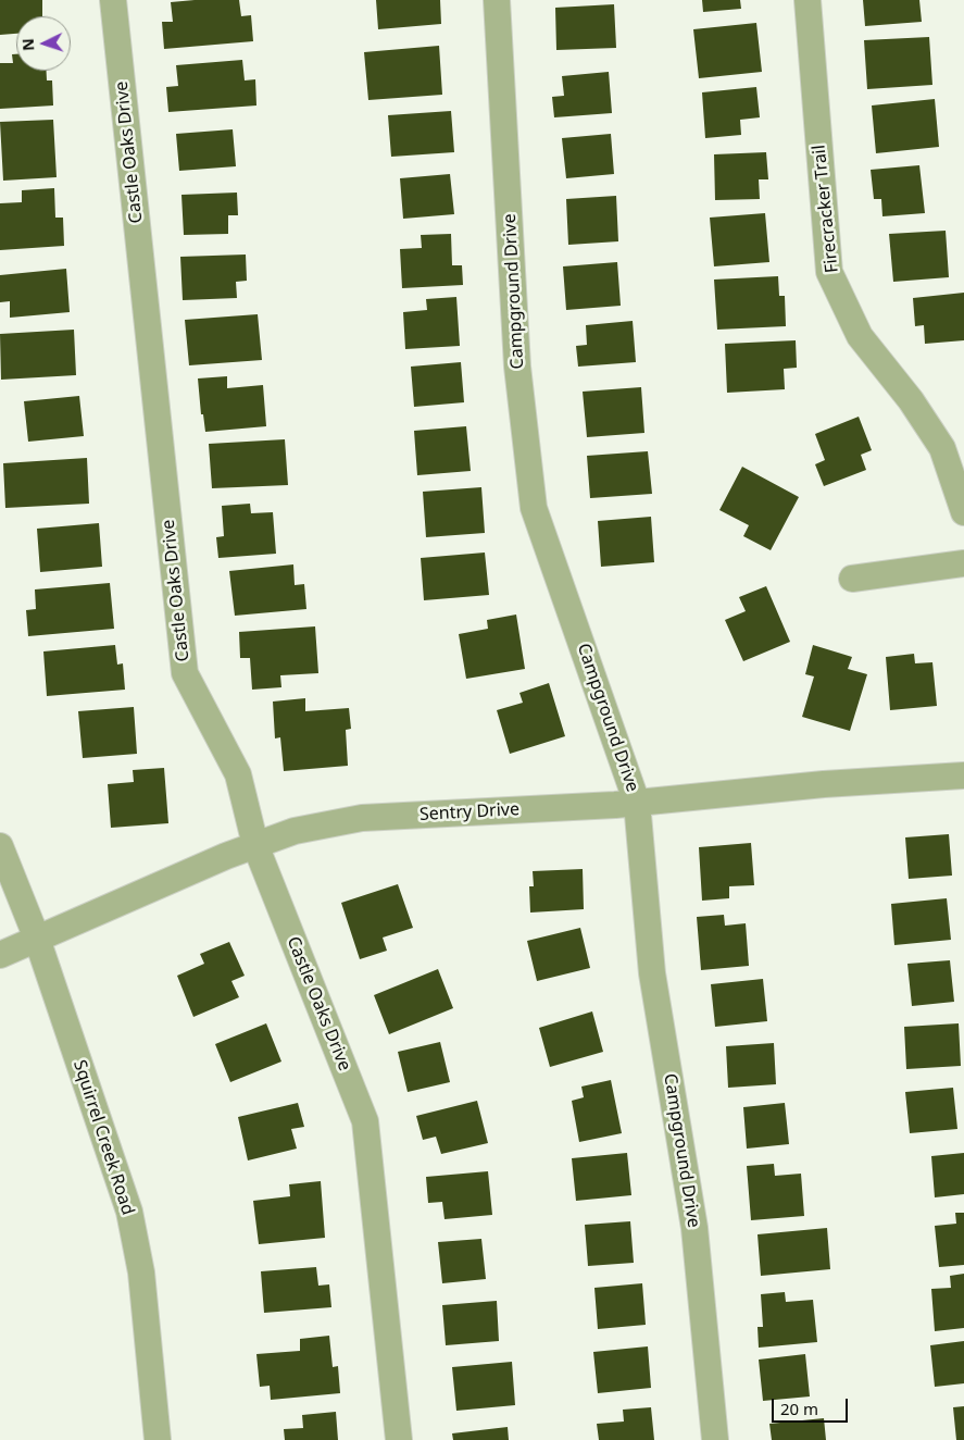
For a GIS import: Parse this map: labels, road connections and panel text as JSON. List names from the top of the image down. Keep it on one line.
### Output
{"streets":{"street":["Castle Oaks Drive","Firecracker Trail","Campground Drive","Sentry Drive","Squirrel Creek Road"]},"crossings":[["Castle Oaks Drive","Sentry Drive"],["Campground Drive","Sentry Drive"],["Sentry Drive","Squirrel Creek Road"]],"scale_bar":"20 m","north":"left"}
